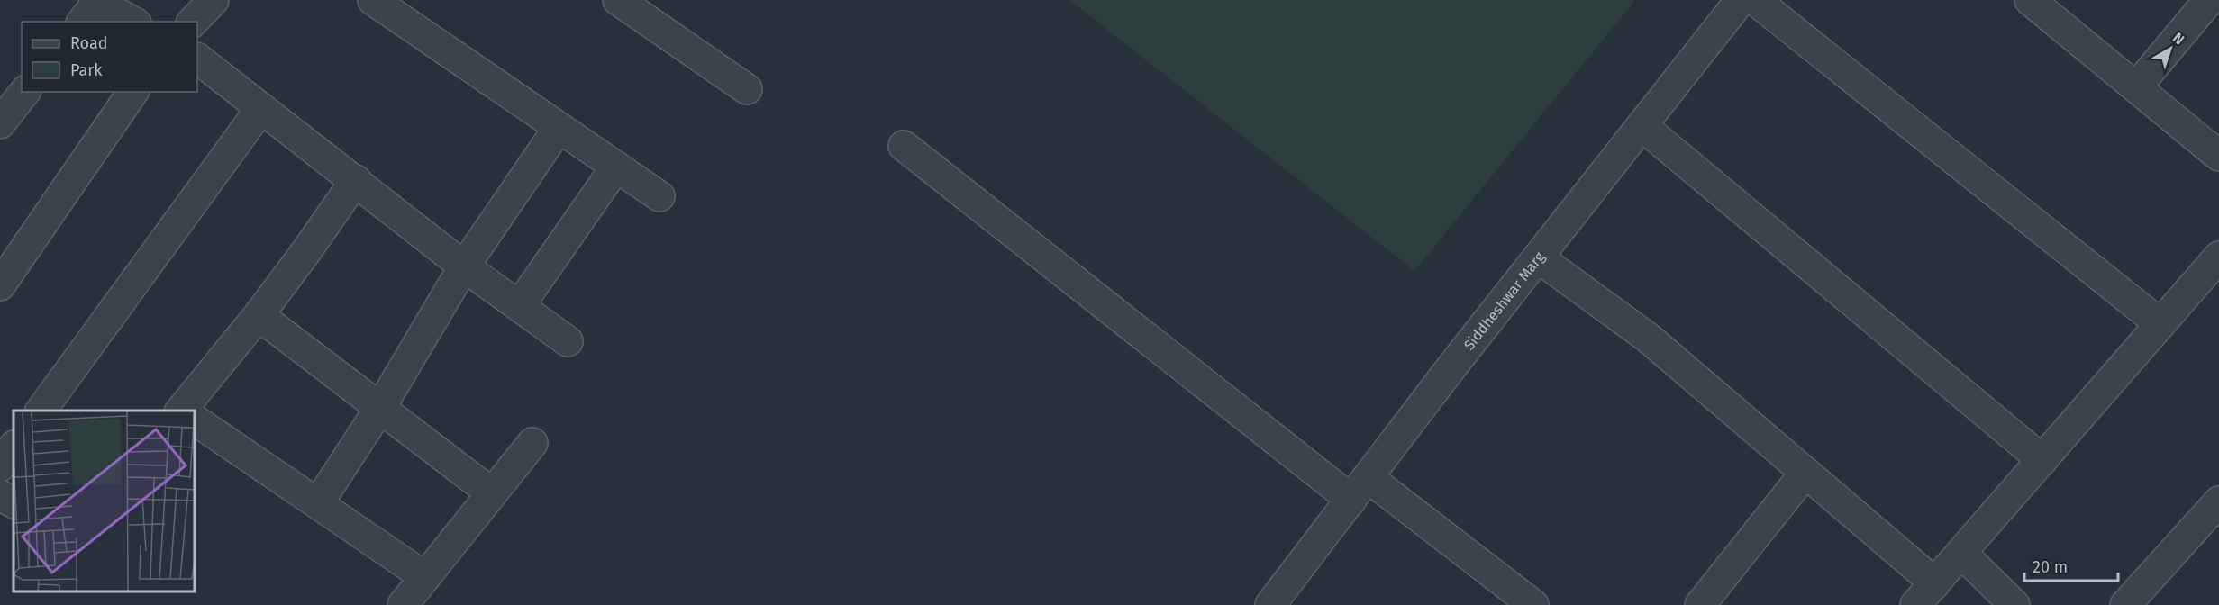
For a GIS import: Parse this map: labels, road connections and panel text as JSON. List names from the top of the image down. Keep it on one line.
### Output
{"streets":{"street":["Siddheshwar Marg"]},"legend":["Road","Park"],"scale_bar":"20 m","north":"top right"}
